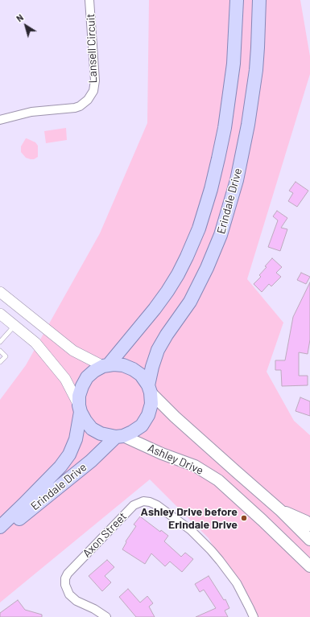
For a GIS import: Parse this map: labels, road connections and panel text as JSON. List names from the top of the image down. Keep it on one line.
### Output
{"streets":{"main road":["Erindale Drive","Ashley Drive"],"street":["Lansell Circuit","Axon Street"]},"crossings":[["Erindale Drive","Ashley Drive"]],"places":["Ashley Drive before Erindale Drive"],"north":"top left"}
